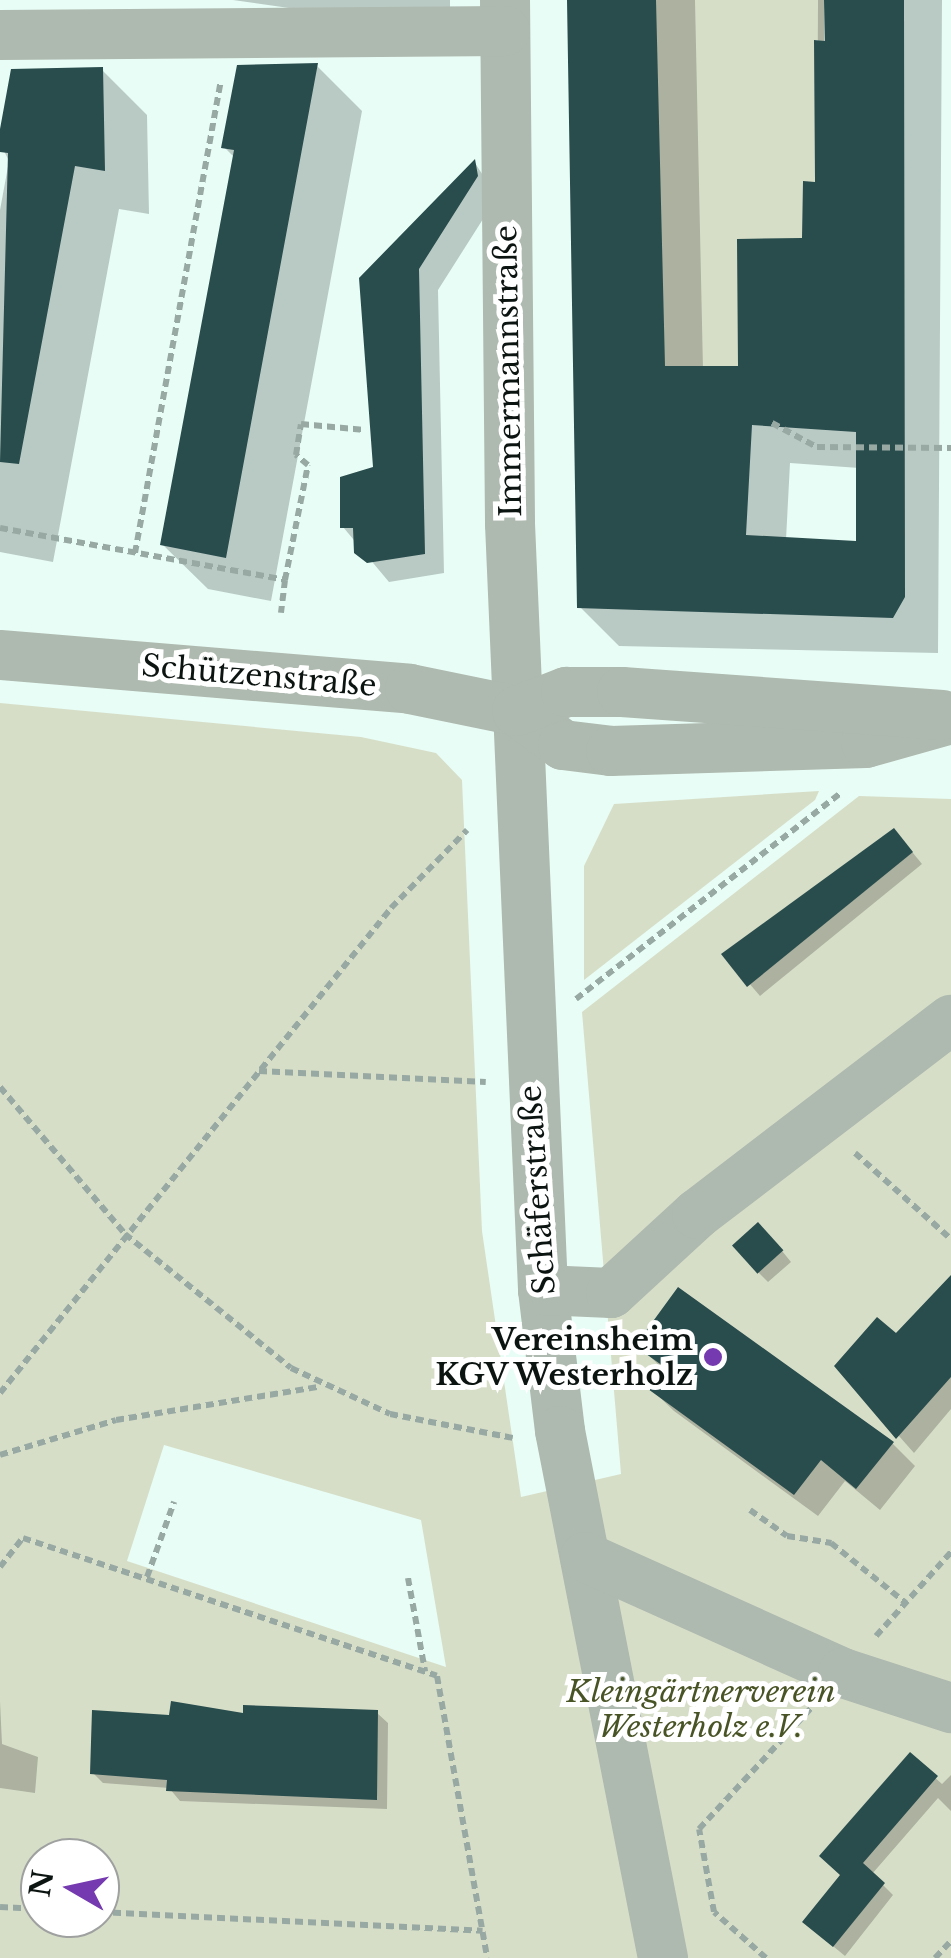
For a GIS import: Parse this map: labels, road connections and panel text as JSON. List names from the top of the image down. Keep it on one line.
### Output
{"streets":{"street":["Immermannstraße","Schützenstraße","Schäferstraße"]},"crossings":[["Immermannstraße","Schützenstraße"],["Immermannstraße","Schäferstraße"],["Schützenstraße","Schäferstraße"]],"parks":["Kleingärtnerverein Westerholz e.V."],"places":["Vereinsheim KGV Westerholz"],"north":"left"}
